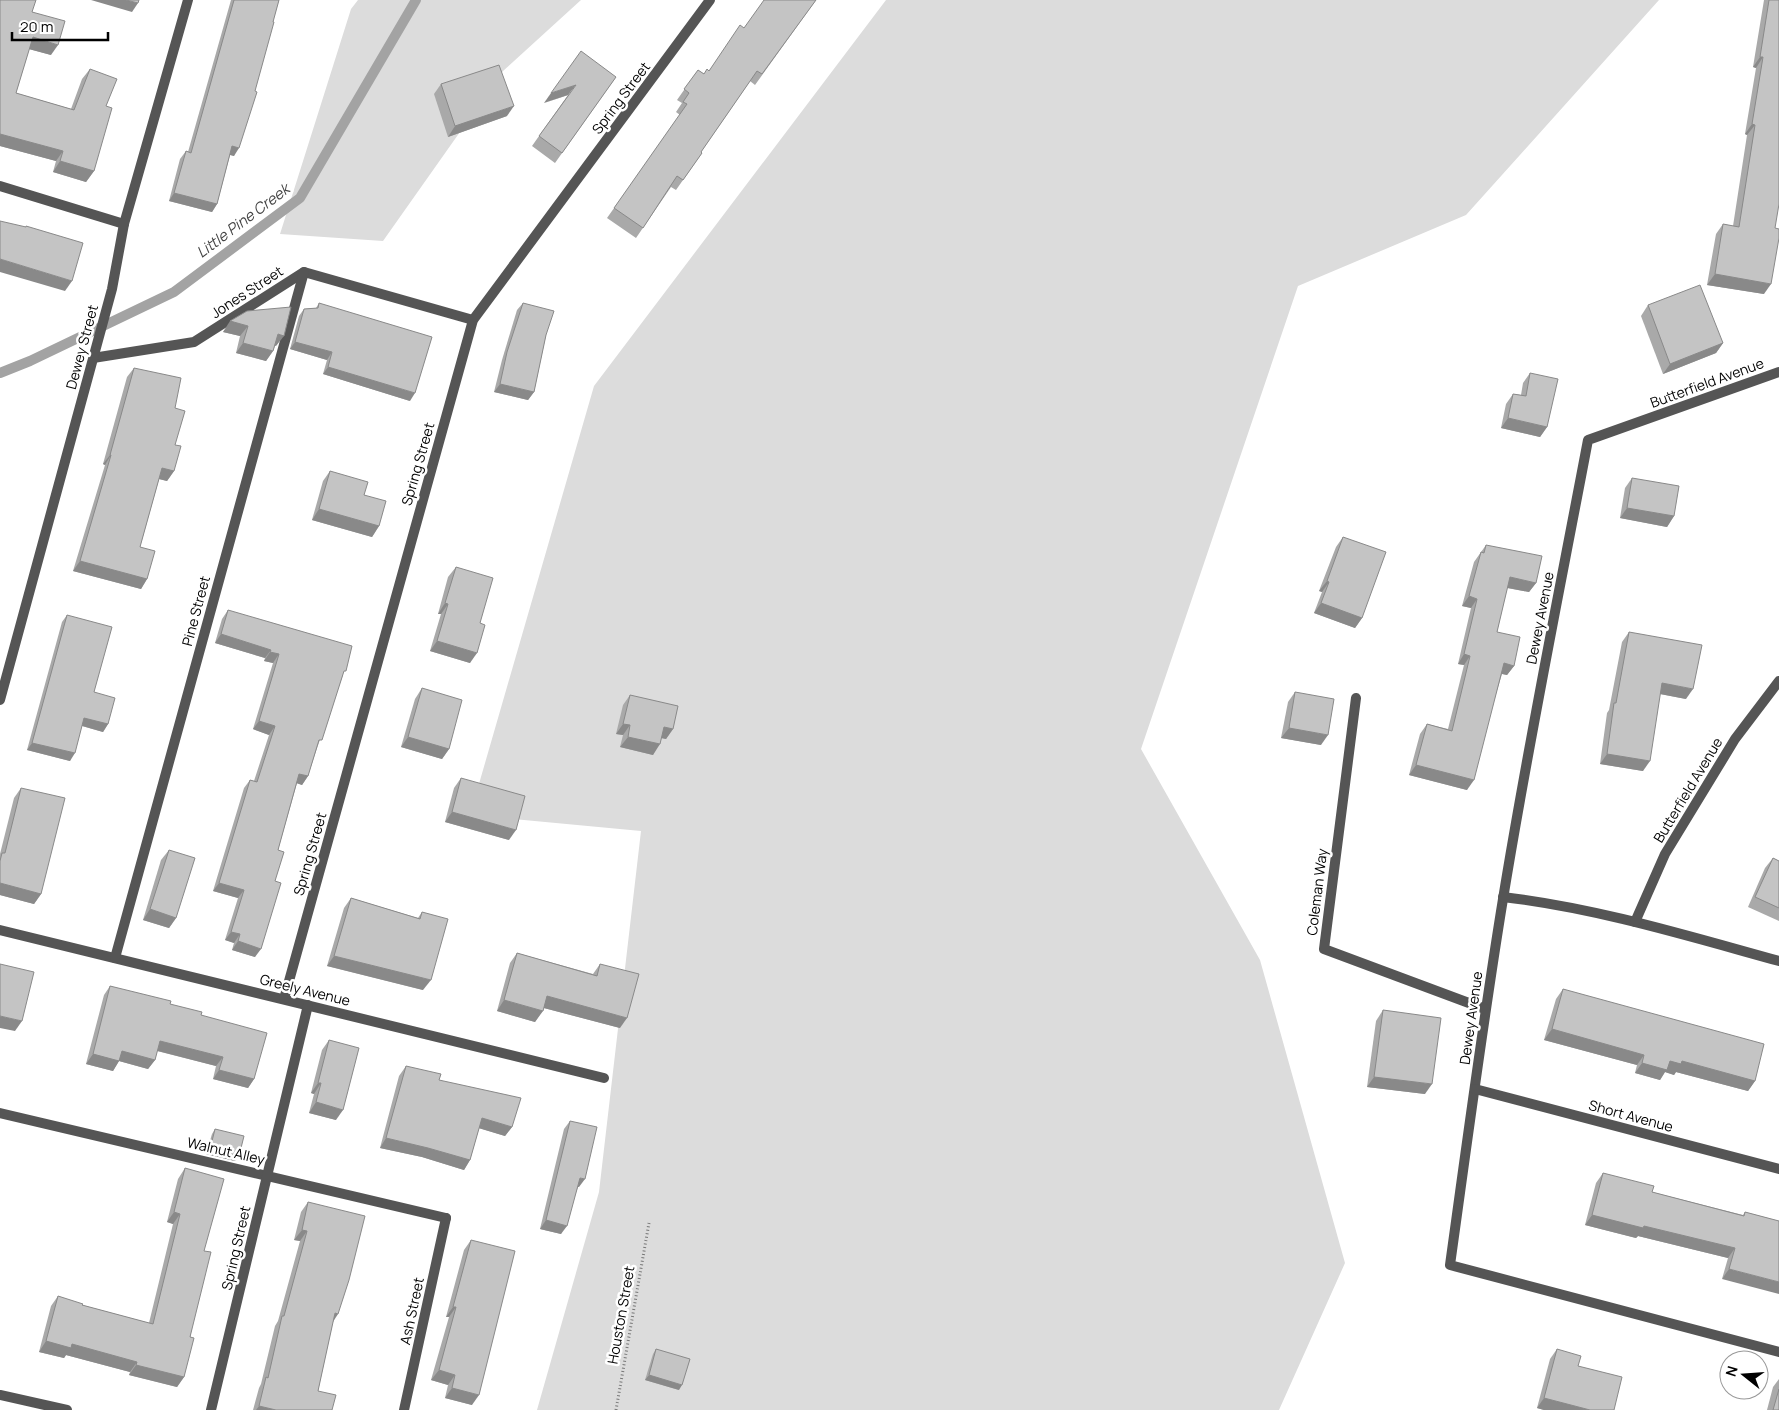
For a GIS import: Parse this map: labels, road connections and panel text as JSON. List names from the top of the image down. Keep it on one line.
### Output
{"streets":{"street":["Spring Street","Jones Street","Dewey Street","Butterfield Avenue","Pine Street","Dewey Avenue","Coleman Way","Greely Avenue","Short Avenue","Walnut Alley","Ash Street"],"path":["Houston Street"]},"crossings":[["Spring Street","Jones Street"],["Spring Street","Greely Avenue"],["Spring Street","Walnut Alley"],["Jones Street","Dewey Street"],["Jones Street","Pine Street"],["Butterfield Avenue","Dewey Avenue"],["Pine Street","Greely Avenue"],["Dewey Avenue","Coleman Way"],["Dewey Avenue","Short Avenue"],["Walnut Alley","Ash Street"]],"water":["Little Pine Creek"],"scale_bar":"20 m","north":"left"}
